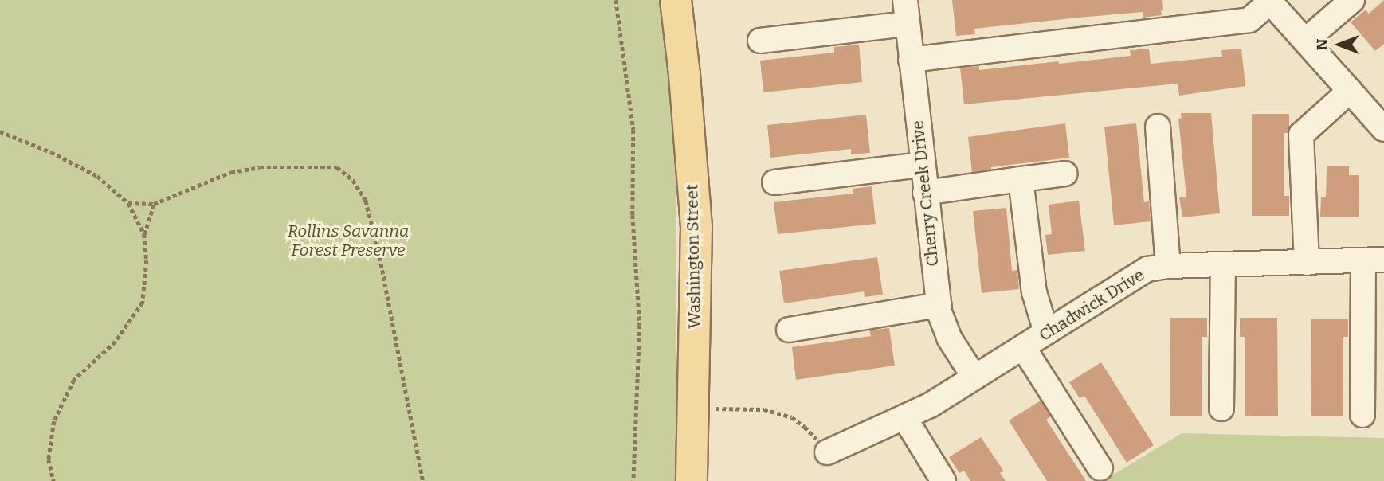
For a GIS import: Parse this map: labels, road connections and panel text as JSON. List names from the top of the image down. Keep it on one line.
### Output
{"streets":{"main road":["Washington Street"],"street":["Cherry Creek Drive","Chadwick Drive"]},"crossings":[["Cherry Creek Drive","Chadwick Drive"]],"parks":["Rollins Savanna Forest Preserve"],"north":"left"}
